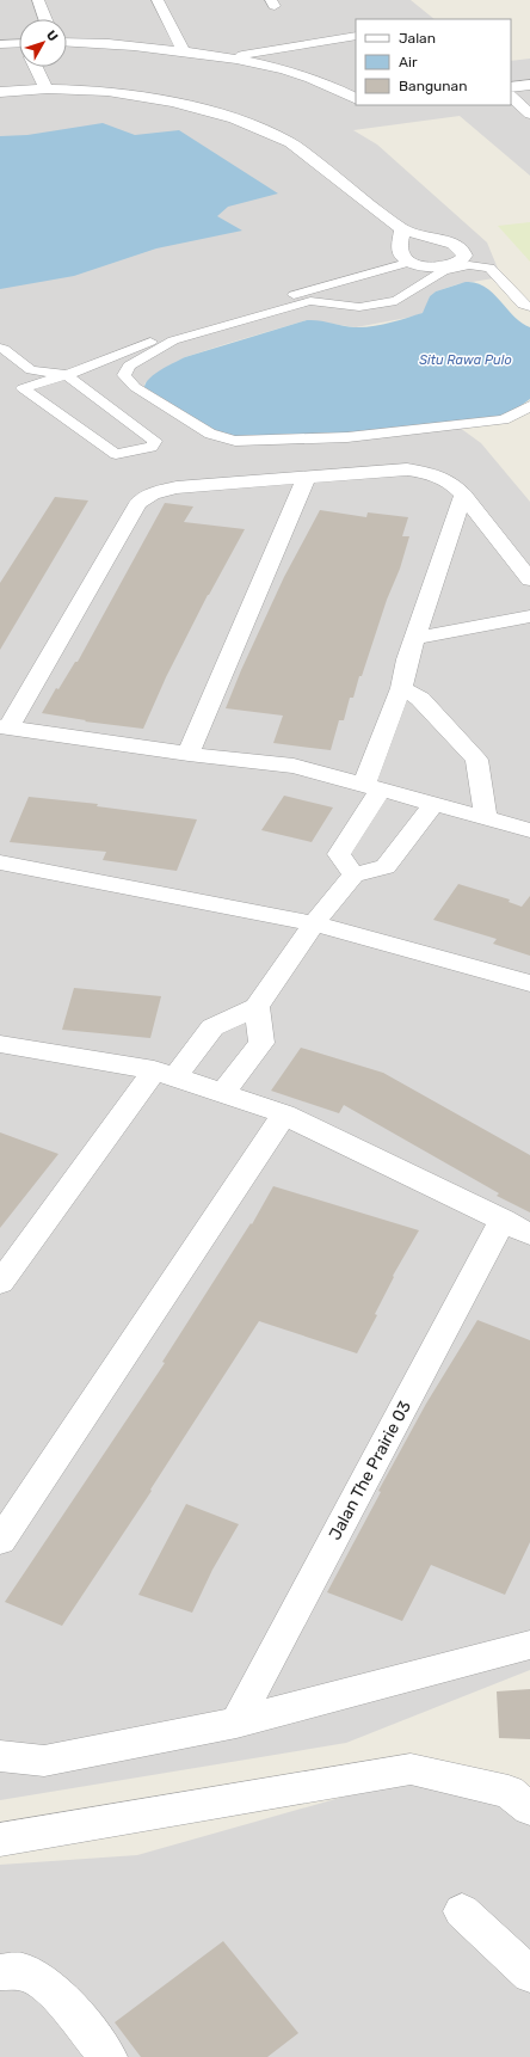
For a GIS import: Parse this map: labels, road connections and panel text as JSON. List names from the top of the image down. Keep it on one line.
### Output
{"streets":{"street":["Jalan The Prairie 03"]},"water":["Situ Rawa Pulo"],"legend":["Jalan","Air","Bangunan"],"north":"top right"}
